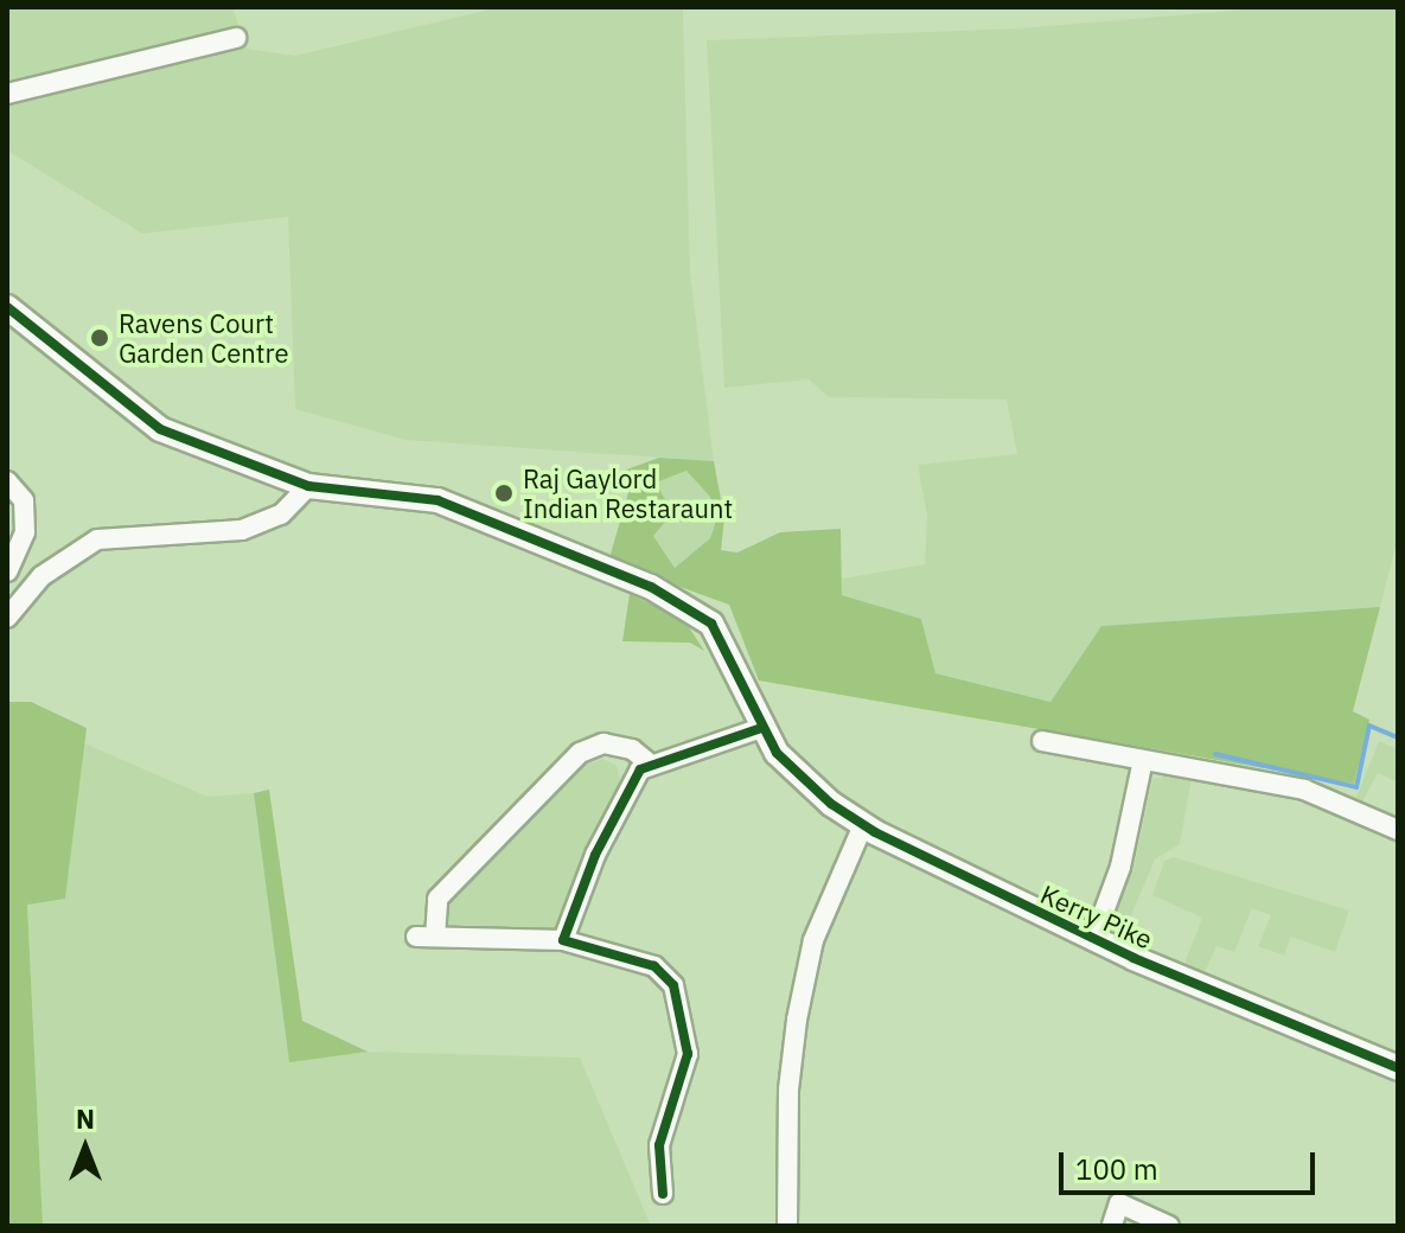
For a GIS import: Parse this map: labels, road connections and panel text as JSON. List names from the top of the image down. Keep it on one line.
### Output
{"streets":{"street":["Kerry Pike"]},"places":["Ravens Court Garden Centre","Raj Gaylord Indian Restaraunt"],"scale_bar":"100 m","north":"top"}
